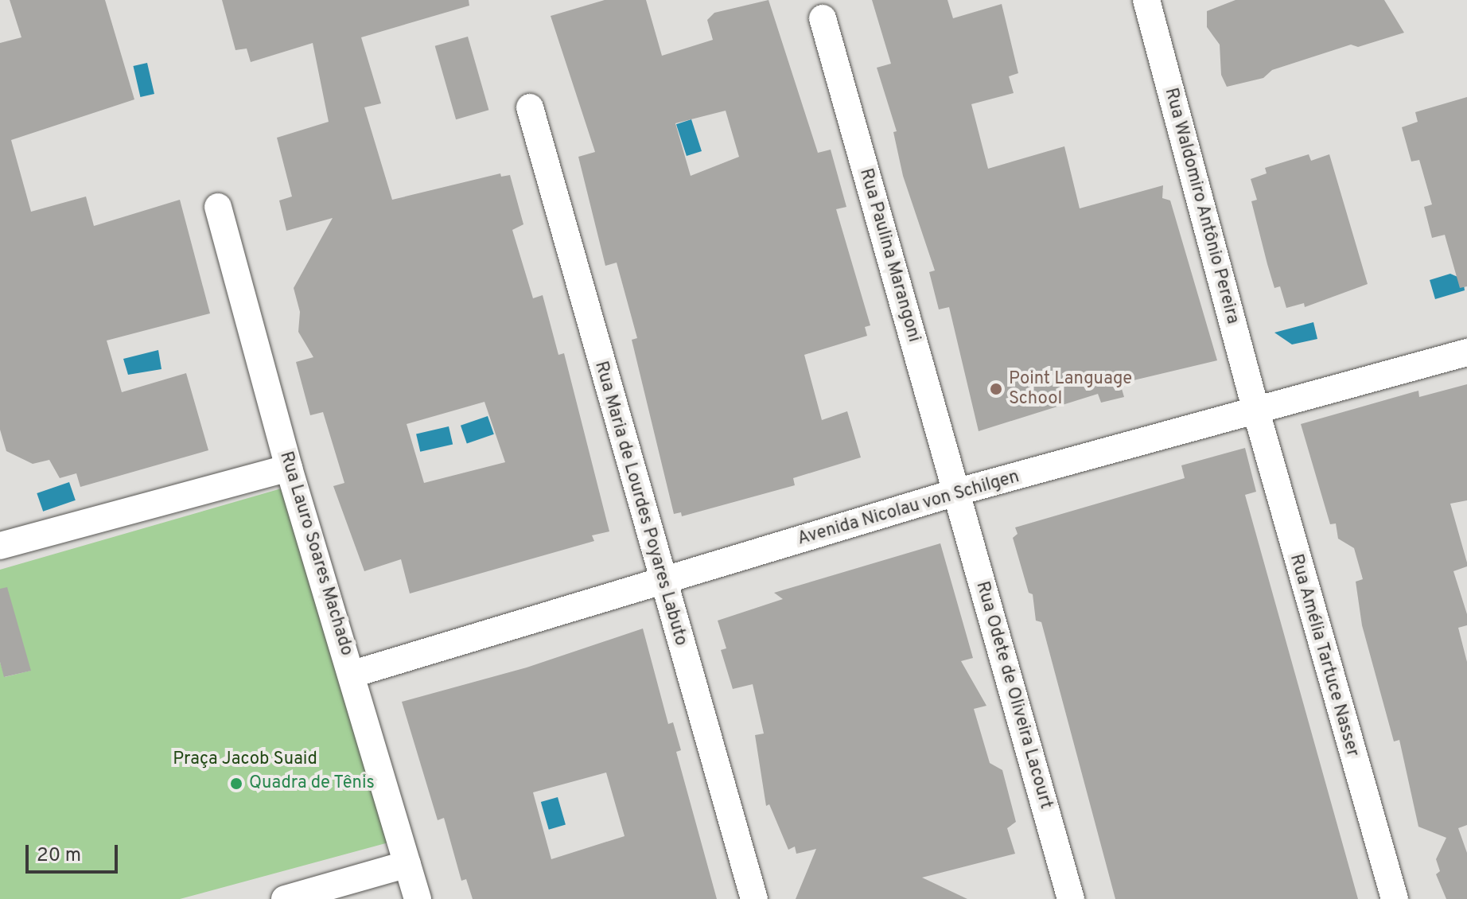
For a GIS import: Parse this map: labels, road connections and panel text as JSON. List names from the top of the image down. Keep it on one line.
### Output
{"streets":{"street":["Rua Waldomiro Antônio Pereira","Rua Paulina Marangoni","Rua Maria de Lourdes Poyares Labuto","Avenida Nicolau von Schilgen","Rua Lauro Soares Machado","Rua Amélia Tartuce Nasser","Rua Odete de Oliveira Lacourt"]},"crossings":[["Rua Waldomiro Antônio Pereira","Avenida Nicolau von Schilgen"],["Rua Waldomiro Antônio Pereira","Rua Amélia Tartuce Nasser"],["Rua Paulina Marangoni","Avenida Nicolau von Schilgen"],["Rua Paulina Marangoni","Rua Odete de Oliveira Lacourt"],["Rua Maria de Lourdes Poyares Labuto","Avenida Nicolau von Schilgen"],["Avenida Nicolau von Schilgen","Rua Lauro Soares Machado"],["Avenida Nicolau von Schilgen","Rua Amélia Tartuce Nasser"],["Avenida Nicolau von Schilgen","Rua Odete de Oliveira Lacourt"]],"parks":["Praça Jacob Suaid"],"places":["Point Language School","Quadra de Tênis"],"scale_bar":"20 m"}
